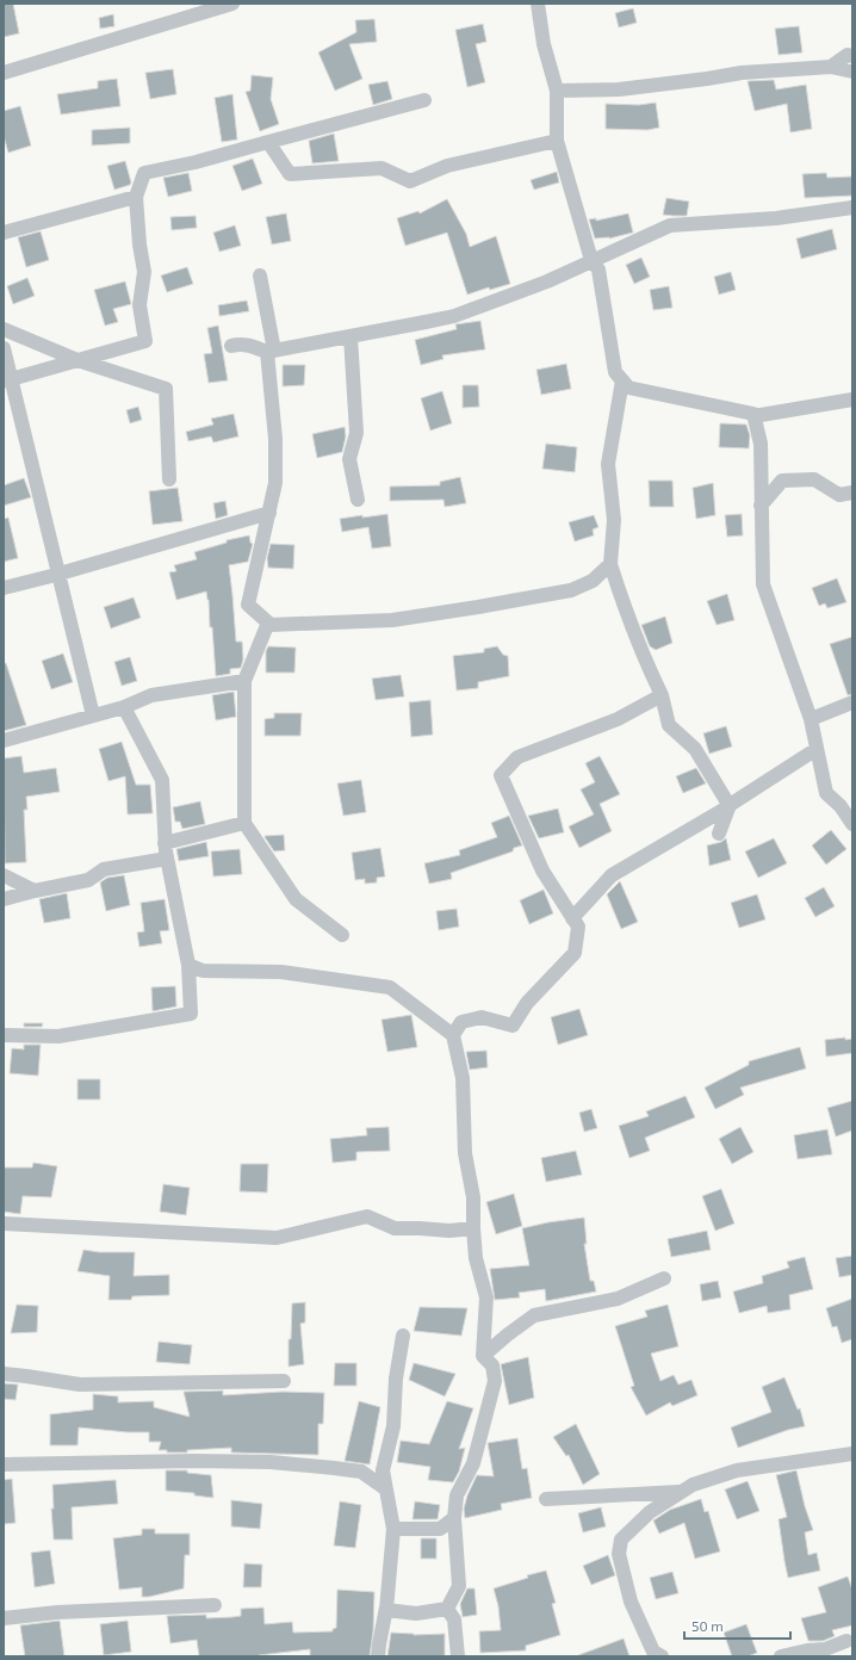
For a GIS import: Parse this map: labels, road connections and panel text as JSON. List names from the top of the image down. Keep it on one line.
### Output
{"scale_bar":"50 m"}
